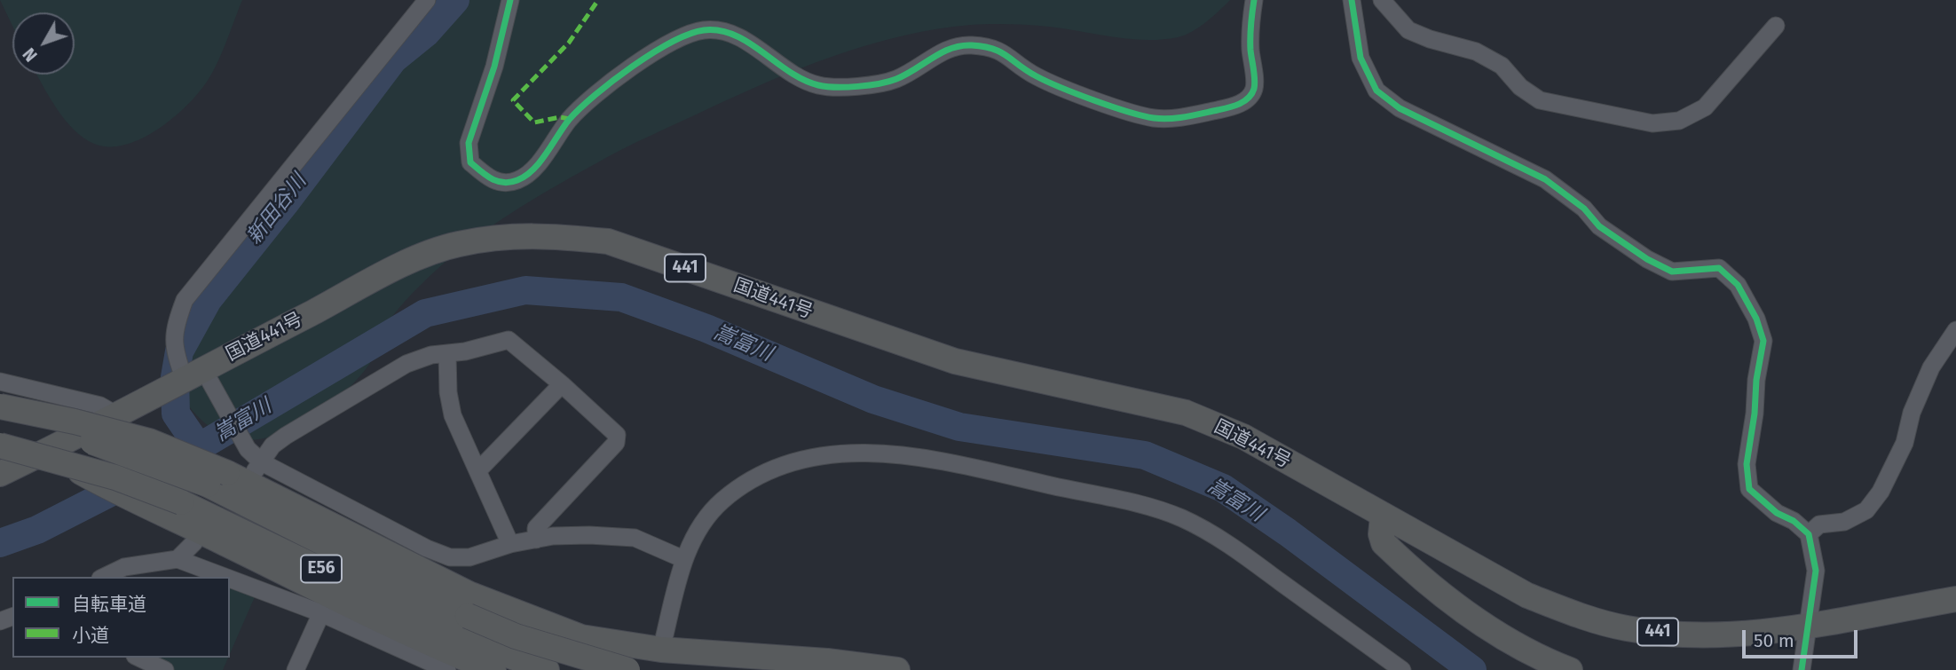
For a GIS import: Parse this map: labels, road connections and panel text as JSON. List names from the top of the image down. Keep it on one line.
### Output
{"streets":{"highway":["441","国道441号","E56"]},"water":["新田谷川","嵩富川"],"legend":["自転車道","小道"],"scale_bar":"50 m","north":"bottom left"}
